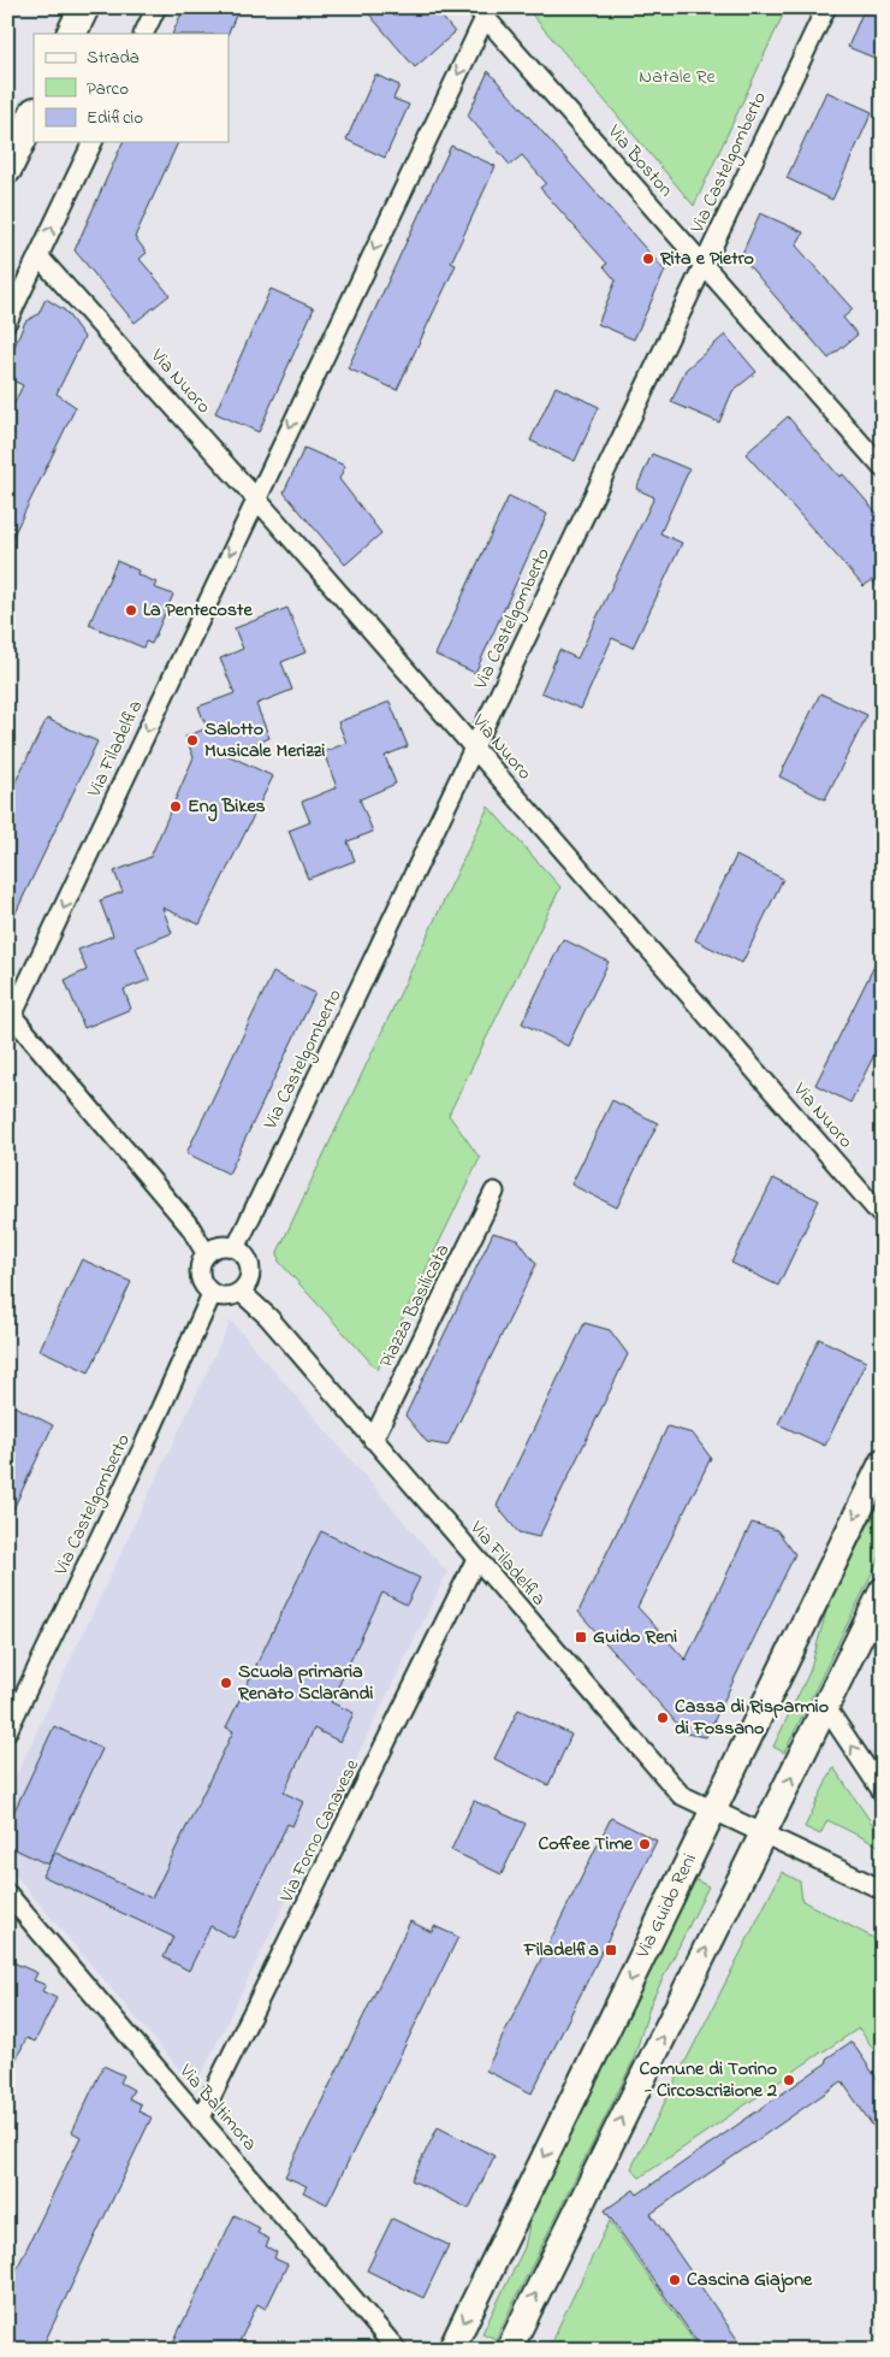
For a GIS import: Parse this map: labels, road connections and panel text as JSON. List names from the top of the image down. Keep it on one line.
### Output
{"streets":{"main road":["Via Guido Reni"],"street":["Via Boston","Via Castelgomberto","Via Nuoro","Via Filadelfia","Piazza Basilicata","Via Forno Canavese","Via Baltimora"]},"crossings":[["Via Boston","Via Castelgomberto"],["Via Boston","Via Nuoro"],["Via Boston","Via Filadelfia"],["Via Castelgomberto","Via Nuoro"],["Via Castelgomberto","Via Filadelfia"],["Via Nuoro","Via Filadelfia"],["Via Filadelfia","Piazza Basilicata"],["Via Filadelfia","Via Forno Canavese"],["Via Filadelfia","Via Guido Reni"],["Via Forno Canavese","Via Baltimora"]],"one_way":["Via Boston"],"parks":["Natale Re"],"places":{"other":["Rita e Pietro","La Pentecoste","Salotto Musicale Merizzi","Eng Bikes","Scuola primaria Renato Sclarandi","Cassa di Risparmio di Fossano","Coffee Time","Comune di Torino - Circoscrizione 2","Cascina Giajone"],"transit":["Guido Reni","Filadelfia"]},"legend":["Strada","Parco","Edificio"]}
